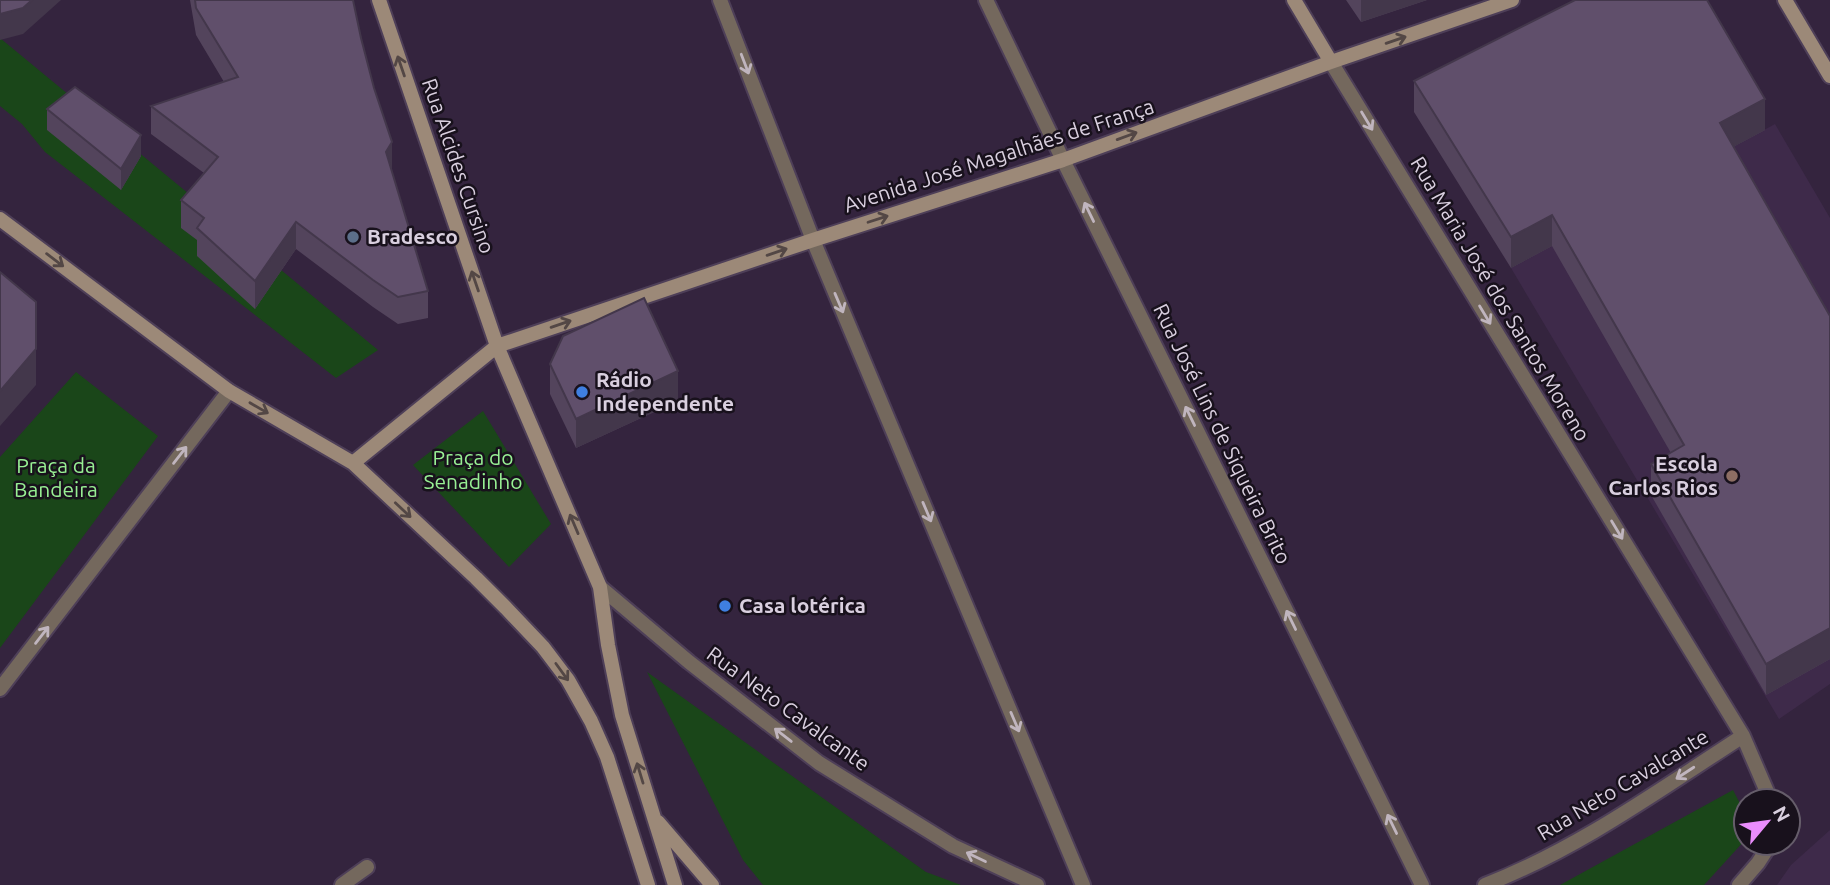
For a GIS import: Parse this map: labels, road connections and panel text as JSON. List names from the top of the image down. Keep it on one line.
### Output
{"streets":{"main road":["Avenida José Magalhães de França","Rua Alcides Cursino"],"street":["Rua Maria José dos Santos Moreno","Rua José Lins de Siqueira Brito","Rua Neto Cavalcante"]},"crossings":[["Avenida José Magalhães de França","Rua Alcides Cursino"],["Avenida José Magalhães de França","Rua Maria José dos Santos Moreno"],["Avenida José Magalhães de França","Rua José Lins de Siqueira Brito"],["Rua Alcides Cursino","Rua Neto Cavalcante"],["Rua Maria José dos Santos Moreno","Rua Neto Cavalcante"]],"one_way":["Avenida José Magalhães de França","Rua Maria José dos Santos Moreno","Rua José Lins de Siqueira Brito","Rua Neto Cavalcante"],"parks":["Praça do Senadinho","Praça da Bandeira"],"places":["Bradesco","Rádio Independente","Escola Carlos Rios","Casa lotérica"],"north":"top right"}
